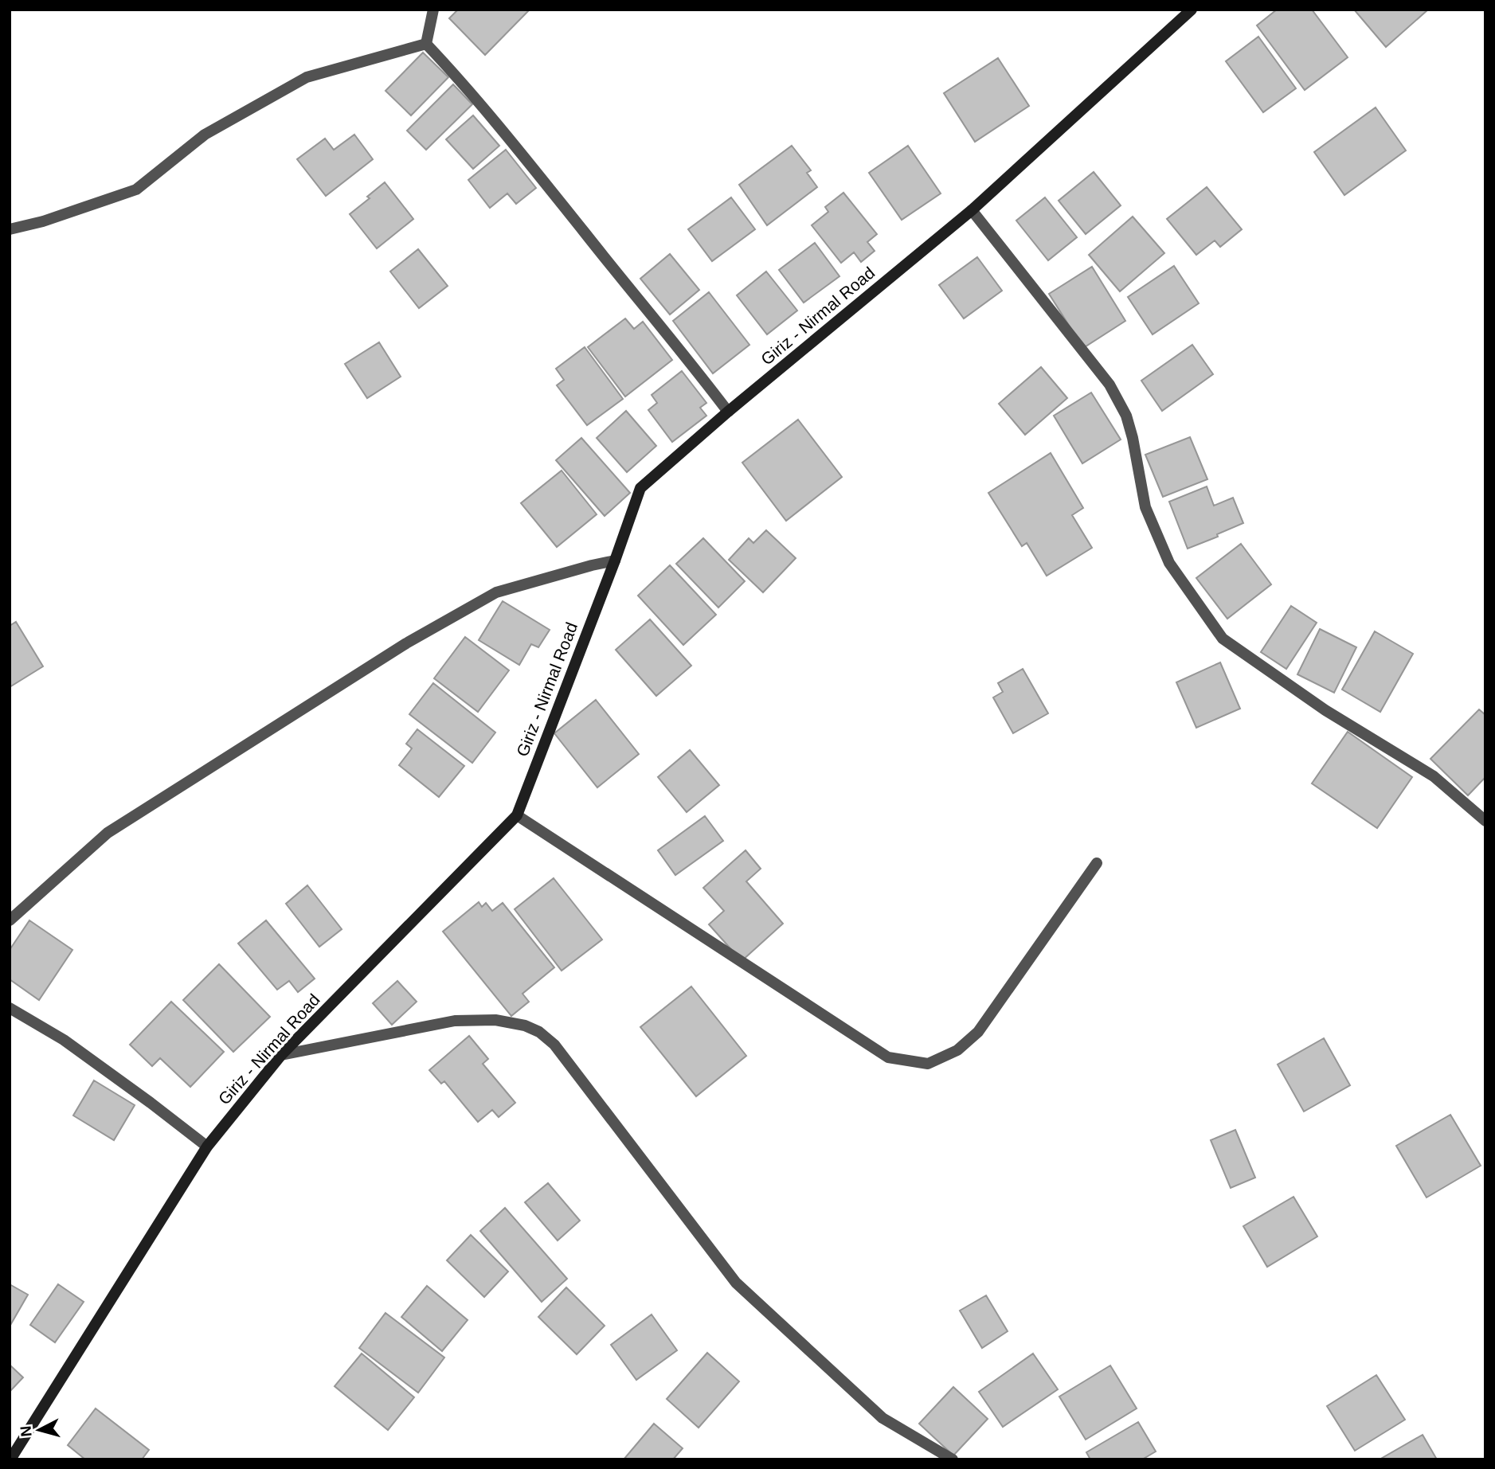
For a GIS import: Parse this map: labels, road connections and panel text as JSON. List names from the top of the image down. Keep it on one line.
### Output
{"streets":{"main road":["Giriz - Nirmal Road"]},"north":"left"}
